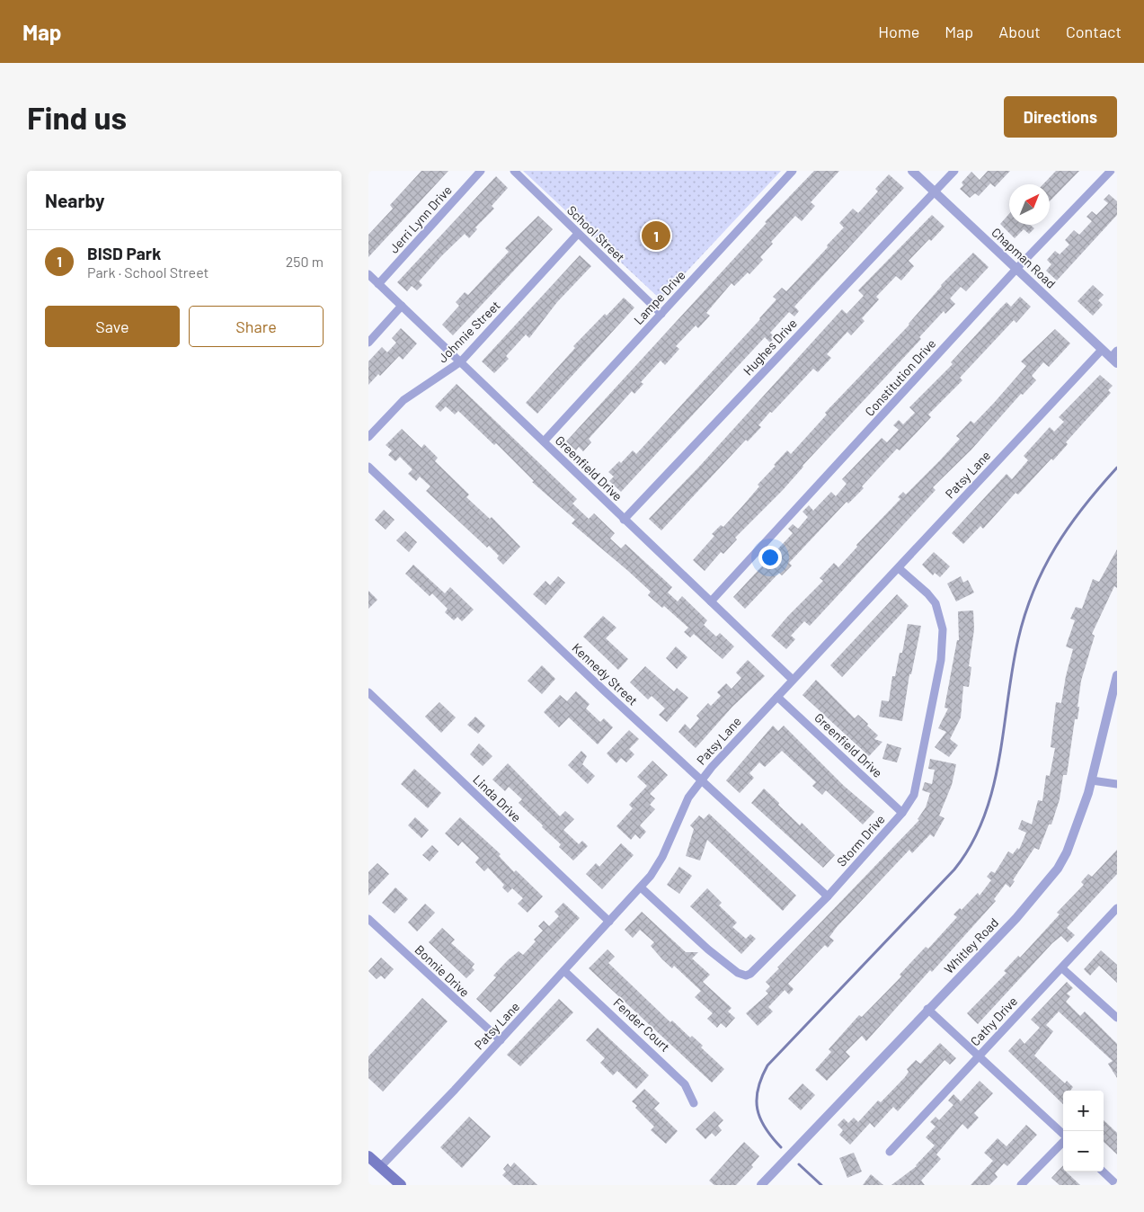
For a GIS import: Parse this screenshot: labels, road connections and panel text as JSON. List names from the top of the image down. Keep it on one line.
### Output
{"streets":{"street":["Jerri Lynn Drive","School Street","Chapman Road","Lampe Drive","Johnnie Street","Hughes Drive","Constitution Drive","Greenfield Drive","Patsy Lane","Kennedy Street","Linda Drive","Storm Drive","Whitley Road","Bonnie Drive","Cathy Drive","Fender Court"]},"crossings":[["Jerri Lynn Drive","Greenfield Drive"],["School Street","Lampe Drive"],["School Street","Johnnie Street"],["Chapman Road","Hughes Drive"],["Chapman Road","Constitution Drive"],["Chapman Road","Patsy Lane"],["Lampe Drive","Greenfield Drive"],["Johnnie Street","Greenfield Drive"],["Hughes Drive","Greenfield Drive"],["Constitution Drive","Greenfield Drive"],["Greenfield Drive","Patsy Lane"],["Greenfield Drive","Storm Drive"],["Patsy Lane","Kennedy Street"],["Patsy Lane","Linda Drive"],["Patsy Lane","Storm Drive"],["Patsy Lane","Bonnie Drive"],["Patsy Lane","Fender Court"],["Kennedy Street","Storm Drive"]],"north":"top right","page":{"header":"Map","nav":["Home","Map","About","Contact"],"buttons":["Directions",["Save","Share"]],"title":"Find us","heading":"Nearby","pins":"1","list":[{"mark":"1","name":"BISD Park","note":"Park · School Street","value":"250 m"}],"map_buttons":["+","−"]}}
